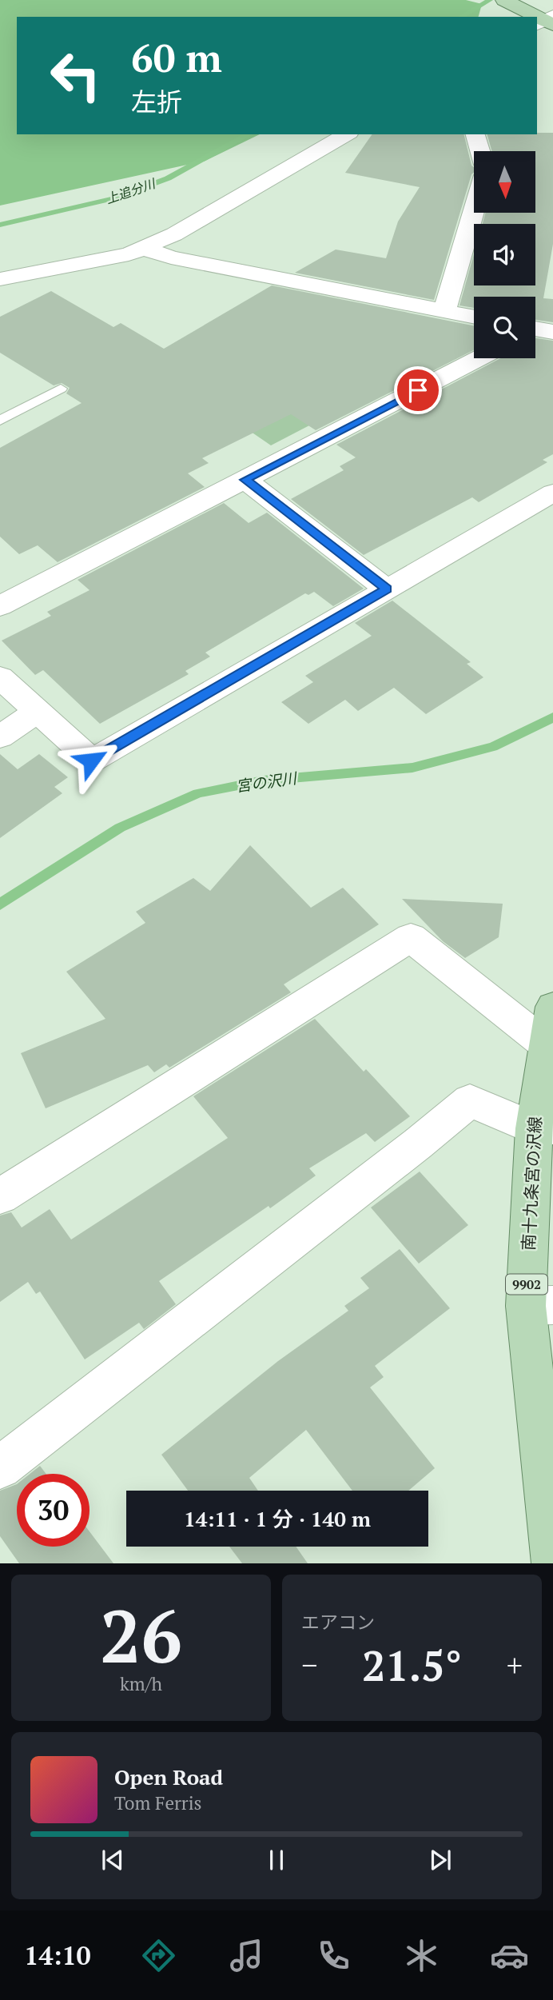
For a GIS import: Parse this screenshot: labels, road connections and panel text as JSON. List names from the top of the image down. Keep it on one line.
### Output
{"streets":{"main road":["南十九条宮の沢線","9902"]},"water":["上追分川","宮の沢川"],"north":"bottom","page":{"turn":["60 m","左折"],"limit":"30","trip":"14:11 · 1 分 · 140 m","tile":[["26","km/h"],"エアコン"],"heat":["−","21.5°","+"],"song":["Open Road","Tom Ferris"],"tabs":"14:10"}}
